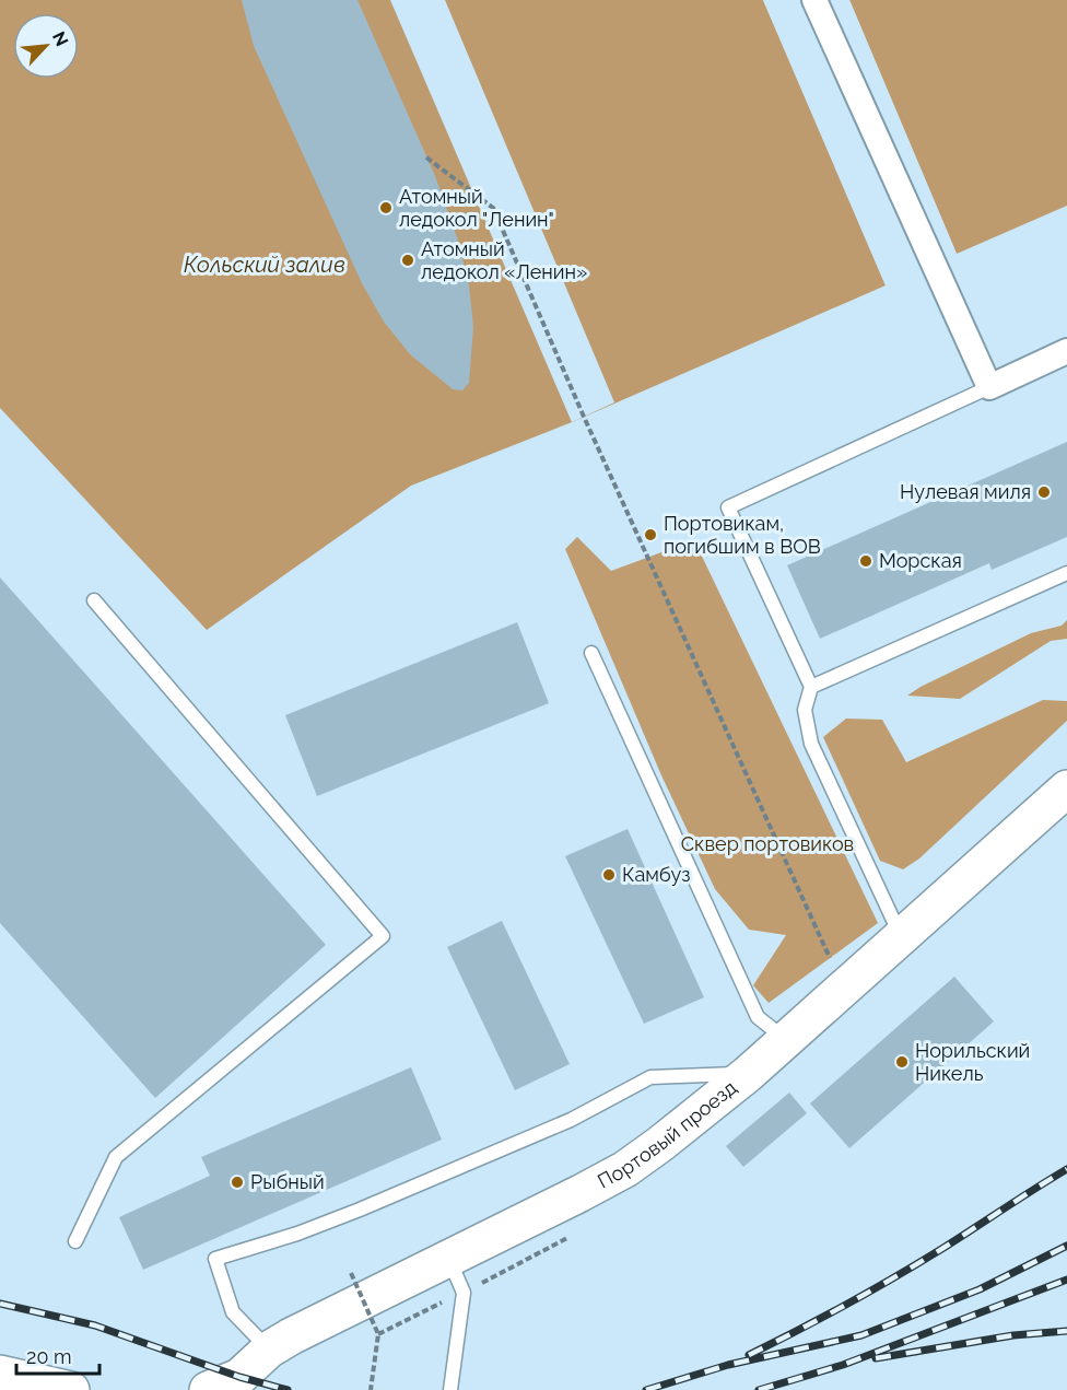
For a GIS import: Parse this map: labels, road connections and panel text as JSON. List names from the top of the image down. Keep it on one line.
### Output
{"streets":{"street":["Портовый проезд"]},"water":["Кольский залив"],"parks":["Сквер портовиков"],"places":["Атомный ледокол \"Ленин\"","Атомный ледокол «Ленин»","Нулевая миля","Портовикам, погибшим в ВОВ","Морская","Камбуз","Норильский Никель","Рыбный"],"scale_bar":"20 m","north":"top right"}
